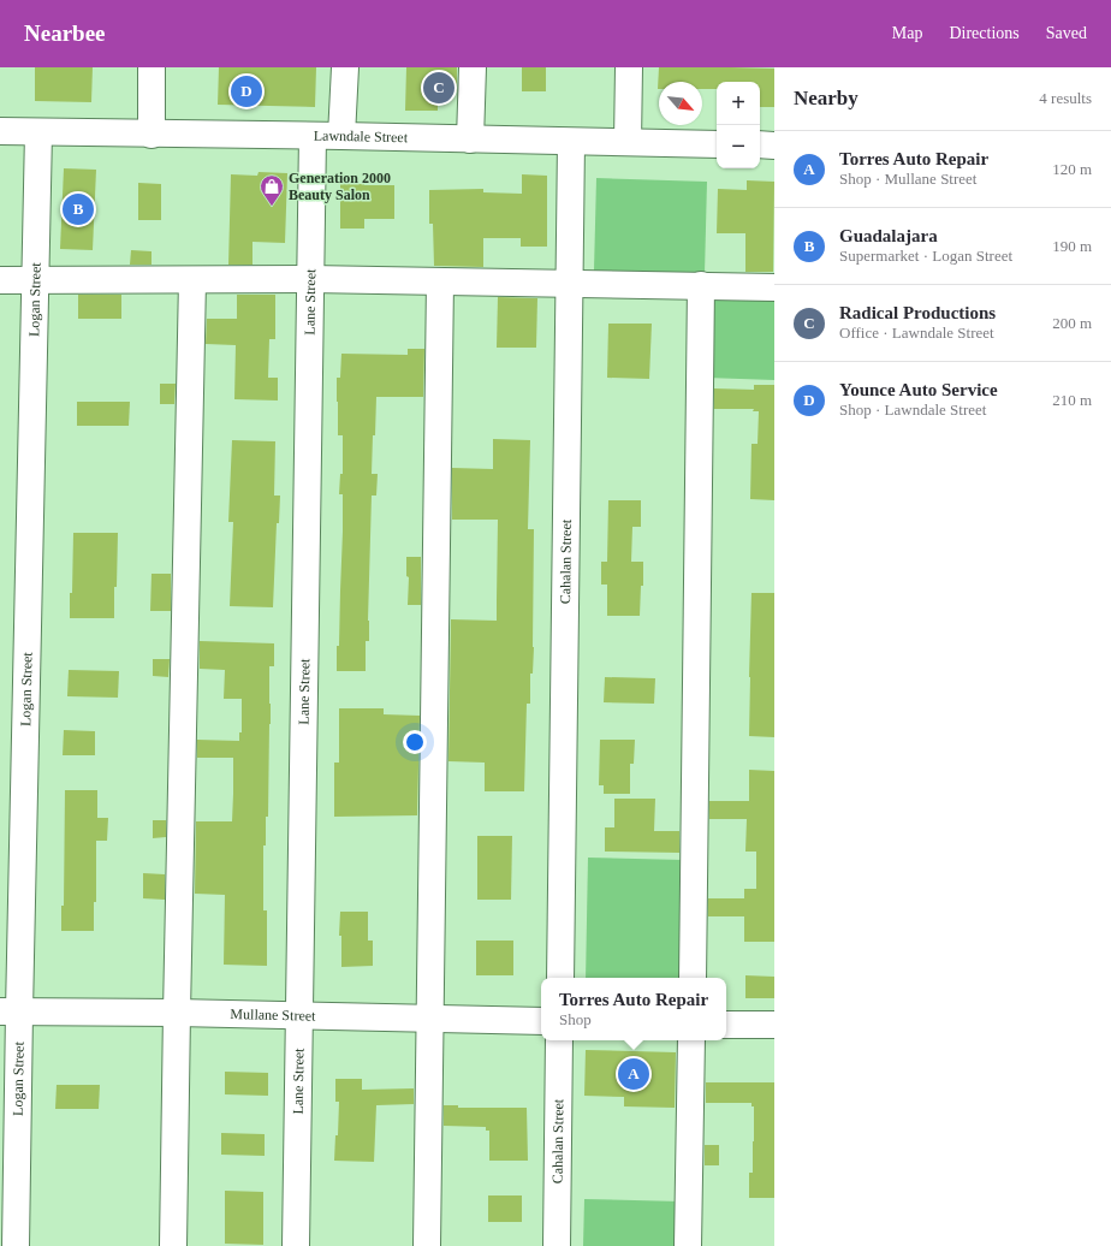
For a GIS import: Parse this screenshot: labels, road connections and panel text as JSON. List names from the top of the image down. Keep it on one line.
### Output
{"streets":{"street":["Lawndale Street","Logan Street","Lane Street","Cahalan Street","Mullane Street"]},"crossings":[["Lawndale Street","Logan Street"],["Lawndale Street","Lane Street"],["Lawndale Street","Cahalan Street"],["Logan Street","Mullane Street"],["Lane Street","Mullane Street"]],"places":{"shop":["Generation 2000 Beauty Salon"]},"north":"bottom right","page":{"header":"Nearbee","nav":["Map","Directions","Saved"],"heading":["Nearby","4 results"],"pins":["C","D","B","A"],"map_buttons":["+","−"],"list":[{"mark":"A","name":"Torres Auto Repair","note":"Shop · Mullane Street","value":"120 m"},{"mark":"B","name":"Guadalajara","note":"Supermarket · Logan Street","value":"190 m"},{"mark":"C","name":"Radical Productions","note":"Office · Lawndale Street","value":"200 m"},{"mark":"D","name":"Younce Auto Service","note":"Shop · Lawndale Street","value":"210 m"}],"popup":["Torres Auto Repair","Shop"]}}
